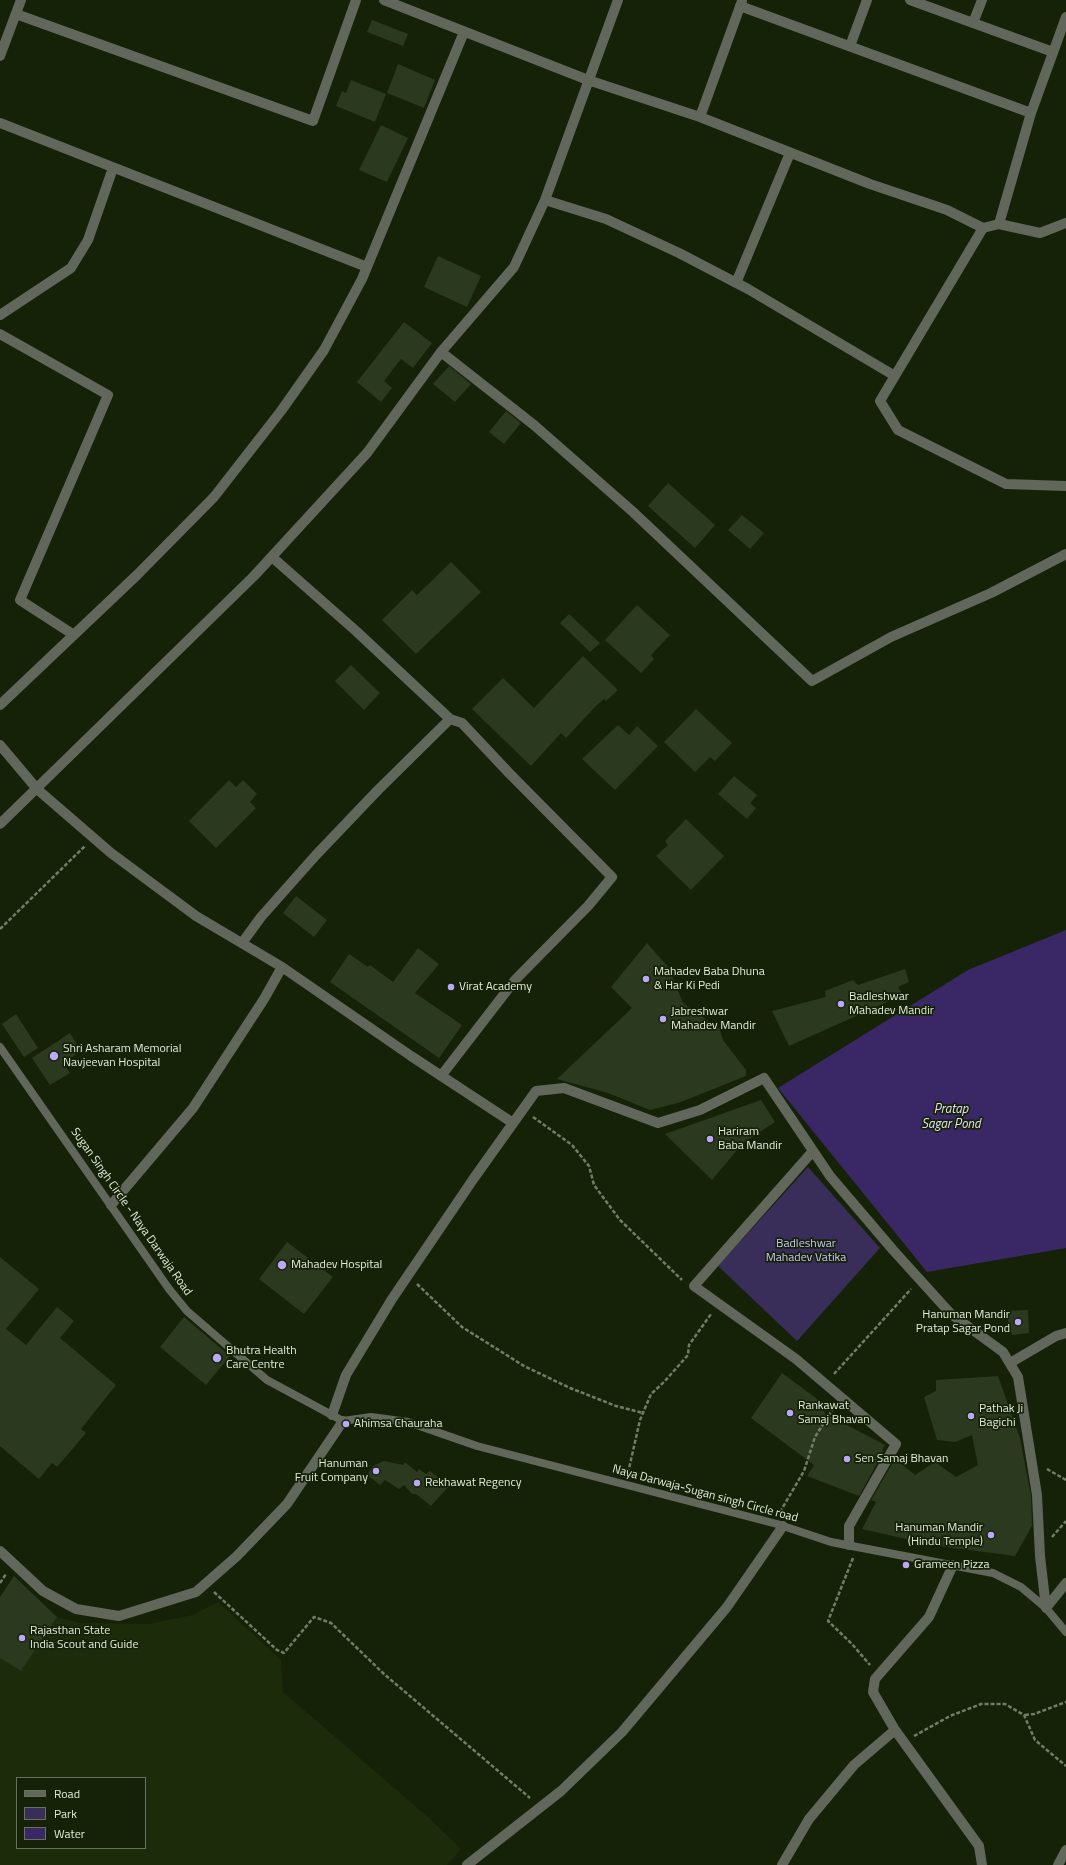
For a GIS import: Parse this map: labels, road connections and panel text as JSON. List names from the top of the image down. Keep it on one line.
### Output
{"streets":{"lane":["Sugan Singh Circle - Naya Darwaja Road","Naya Darwaja-Sugan singh Circle road"]},"crossings":[["Sugan Singh Circle - Naya Darwaja Road","Naya Darwaja-Sugan singh Circle road"]],"water":["Pratap Sagar Pond"],"parks":["Badleshwar Mahadev Vatika"],"places":["Mahadev Baba Dhuna & Har Ki Pedi","Virat Academy","Badleshwar Mahadev Mandir","Jabreshwar Mahadev Mandir","Shri Asharam Memorial Navjeevan Hospital","Hariram Baba Mandir","Mahadev Hospital","Hanuman Mandir Pratap Sagar Pond","Bhutra Health Care Centre","Rankawat Samaj Bhavan","Pathak Ji Bagichi","Ahimsa Chauraha","Sen Samaj Bhavan","Hanuman Fruit Company","Rekhawat Regency","Hanuman Mandir (Hindu Temple)","Grameen Pizza","Rajasthan State India Scout and Guide"],"legend":["Road","Park","Water"]}
